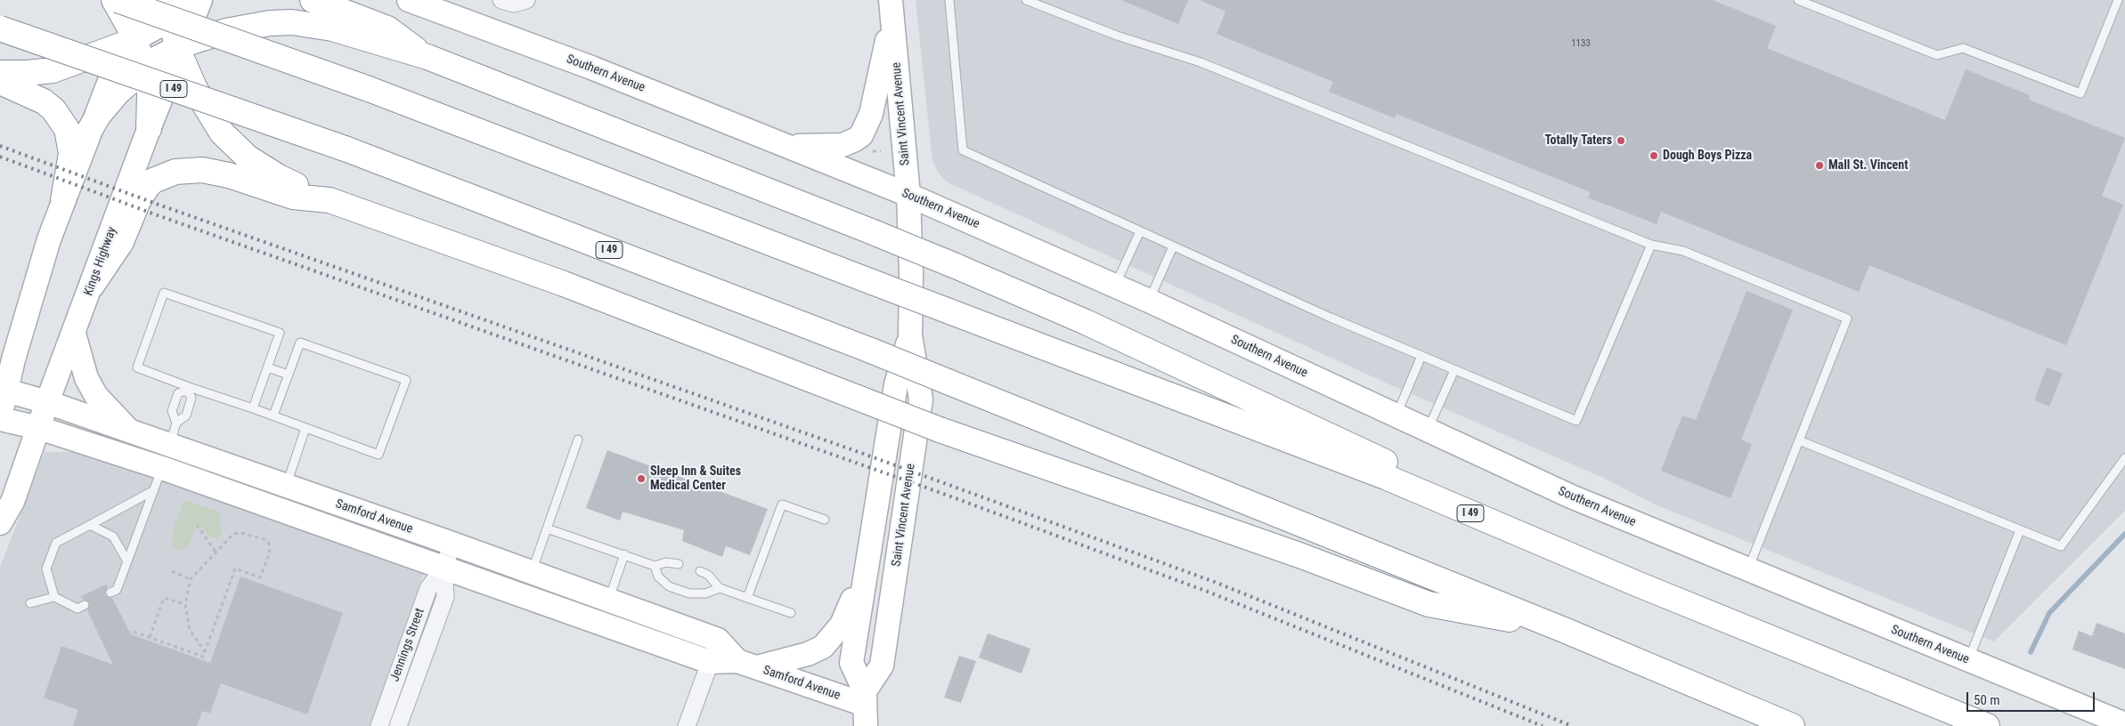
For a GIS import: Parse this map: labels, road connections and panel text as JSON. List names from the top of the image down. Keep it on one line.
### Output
{"streets":{"highway":["I 49"],"street":["Southern Avenue","Saint Vincent Avenue","Kings Highway","Samford Avenue","Jennings Street"]},"crossings":[["Southern Avenue","Saint Vincent Avenue"],["Saint Vincent Avenue","Samford Avenue"],["Kings Highway","Samford Avenue"],["Samford Avenue","Jennings Street"]],"places":["Totally Taters","Dough Boys Pizza","Mall St. Vincent","Sleep Inn & Suites Medical Center"],"house_numbers":["1133"],"scale_bar":"50 m"}
